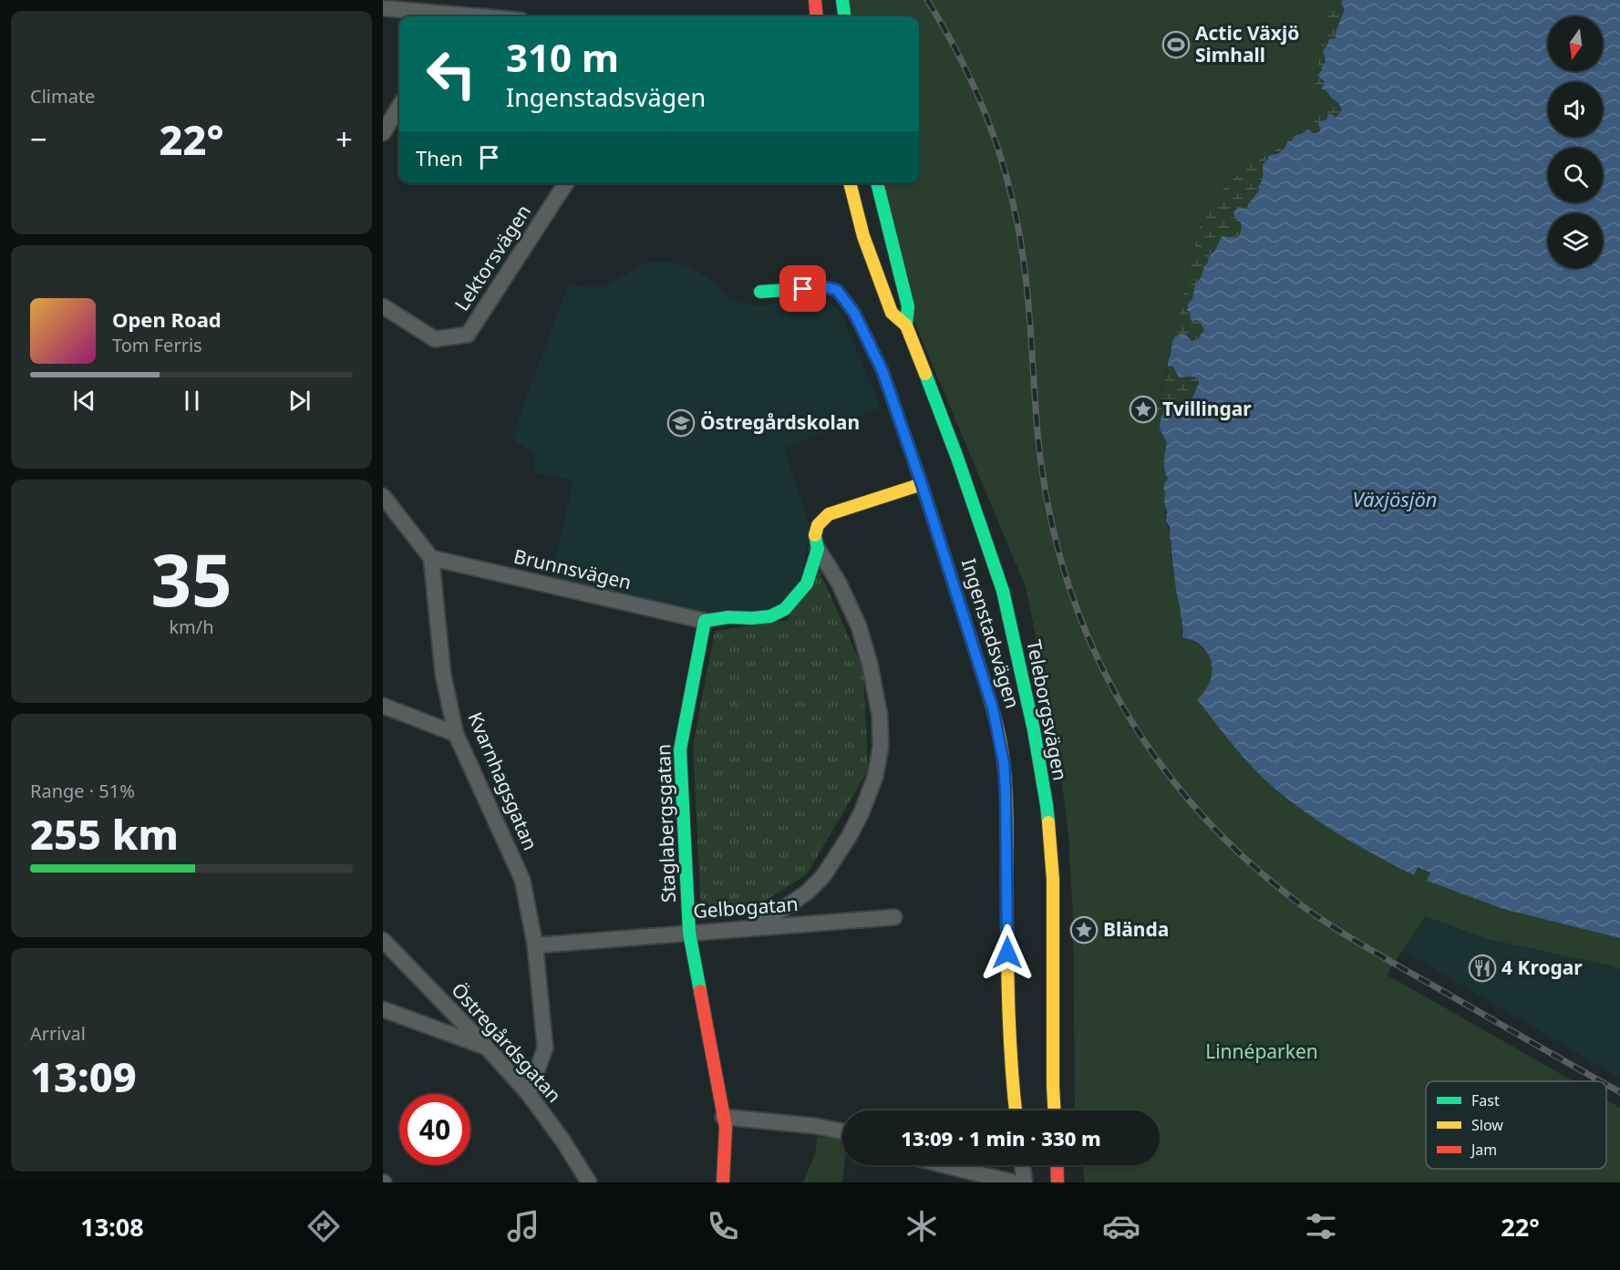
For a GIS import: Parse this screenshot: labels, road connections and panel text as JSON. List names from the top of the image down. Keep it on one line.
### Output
{"streets":{"street":["Lektorsvägen","Brunnsvägen","Ingenstadsvägen","Teleborgsvägen","Kvarnhagsgatan","Staglabergsgatan","Gelbogatan","Östregårdsgatan"]},"crossings":[["Brunnsvägen","Kvarnhagsgatan"],["Brunnsvägen","Staglabergsgatan"],["Kvarnhagsgatan","Gelbogatan"],["Kvarnhagsgatan","Östregårdsgatan"],["Staglabergsgatan","Gelbogatan"]],"water":["Växjösjön"],"parks":["Linnéparken"],"places":{"sports":["Actic Växjö Simhall"],"place":["Tvillingar","Blända"],"school or university":["Östregårdskolan"],"restaurant":["4 Krogar"]},"legend":["Fast","Slow","Jam"],"north":"bottom","page":{"tile":["Climate",["35","km/h"],["Range · 51%","255 km"],["Arrival","13:09"]],"turn":["310 m","Ingenstadsvägen"],"heat":["−","22°","+"],"then":"Then","song":["Open Road","Tom Ferris"],"limit":"40","trip":"13:09 · 1 min · 330 m","tabs":["13:08","22°"]}}
